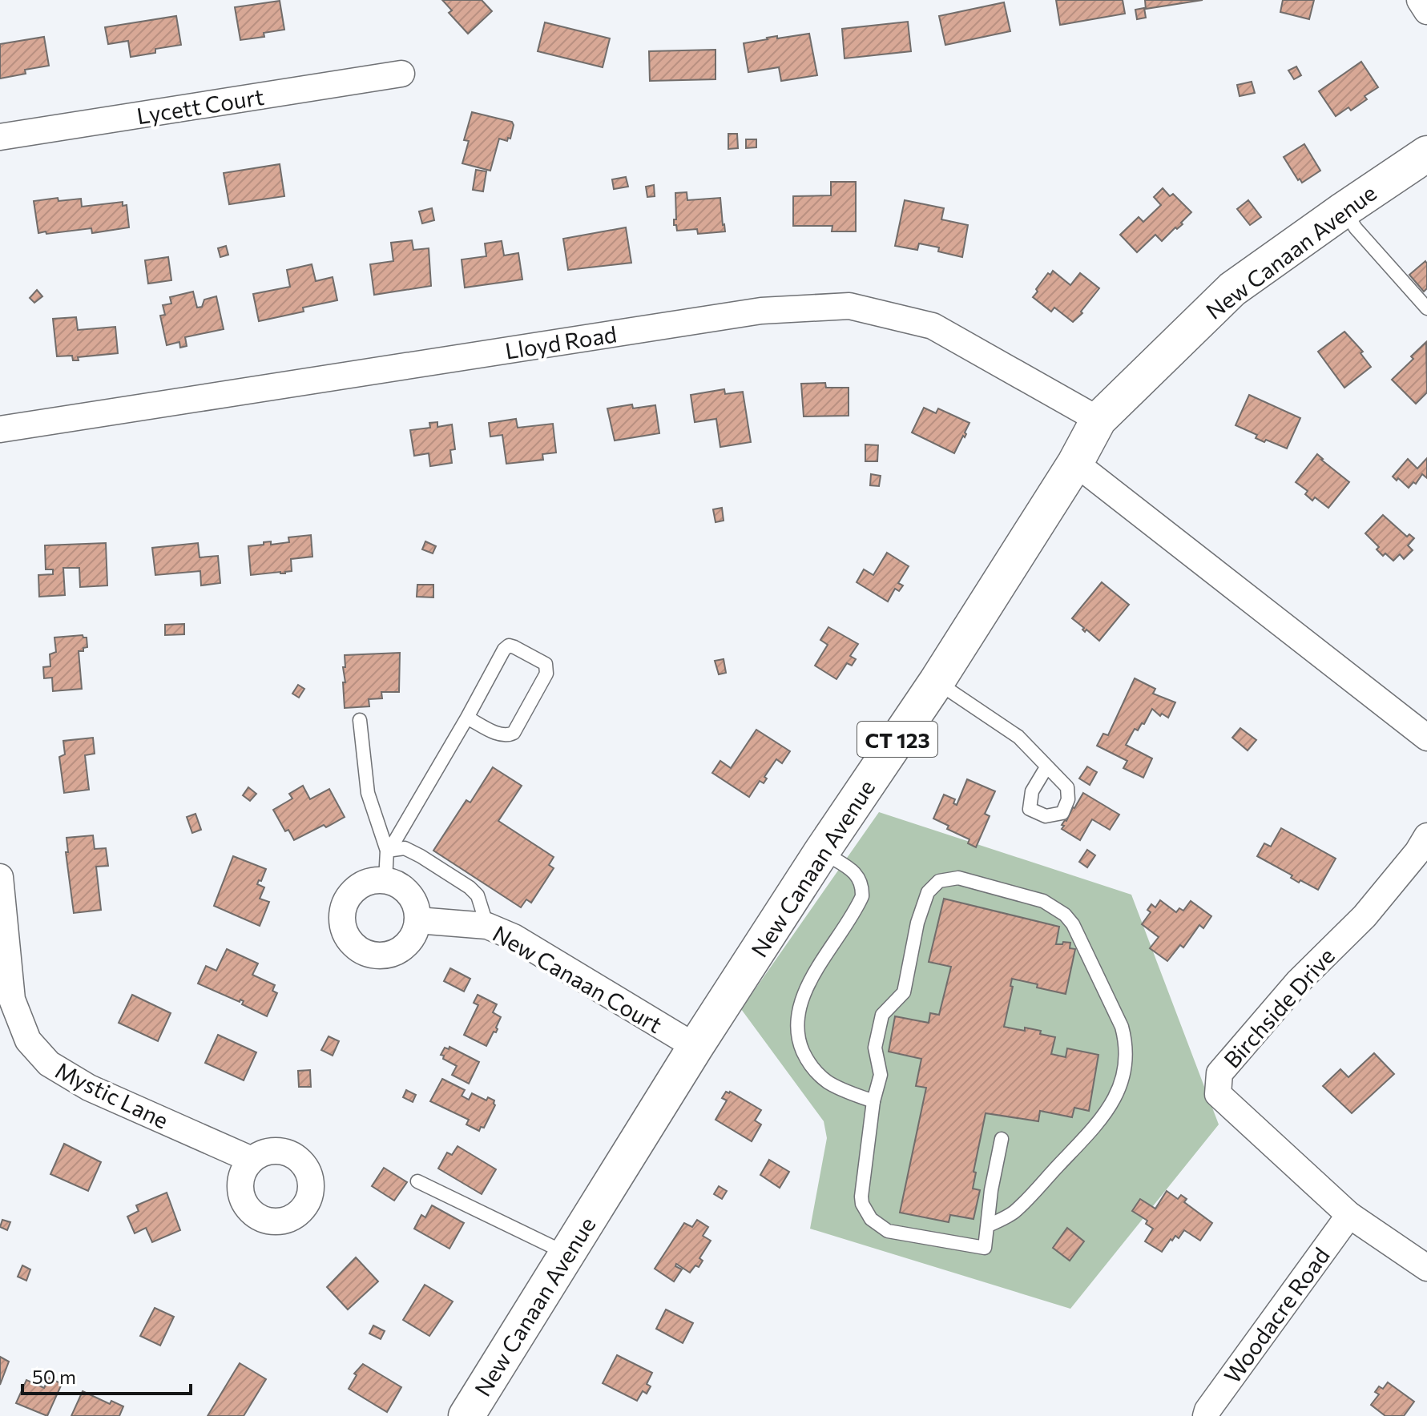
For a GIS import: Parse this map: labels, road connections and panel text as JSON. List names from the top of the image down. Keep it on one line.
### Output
{"streets":{"main road":["New Canaan Avenue","CT 123"],"street":["Lycett Court","Lloyd Road","New Canaan Court","Birchside Drive","Mystic Lane","Woodacre Road"]},"crossings":[["New Canaan Avenue","Lloyd Road"],["New Canaan Avenue","New Canaan Court"],["Birchside Drive","Woodacre Road"]],"scale_bar":"50 m"}
